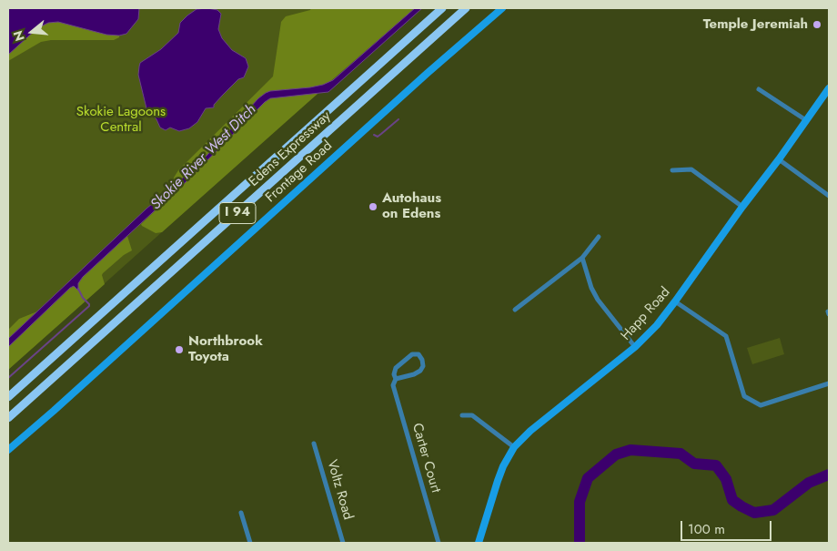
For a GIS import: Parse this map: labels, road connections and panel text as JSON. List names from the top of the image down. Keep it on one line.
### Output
{"streets":{"highway":["Edens Expressway","I 94"],"main road":["Frontage Road","Happ Road"],"street":["Carter Court","Voltz Road"]},"water":["Skokie River West Ditch"],"parks":["Skokie Lagoons Central"],"places":["Temple Jeremiah","Autohaus on Edens","Northbrook Toyota"],"scale_bar":"100 m","north":"left"}
